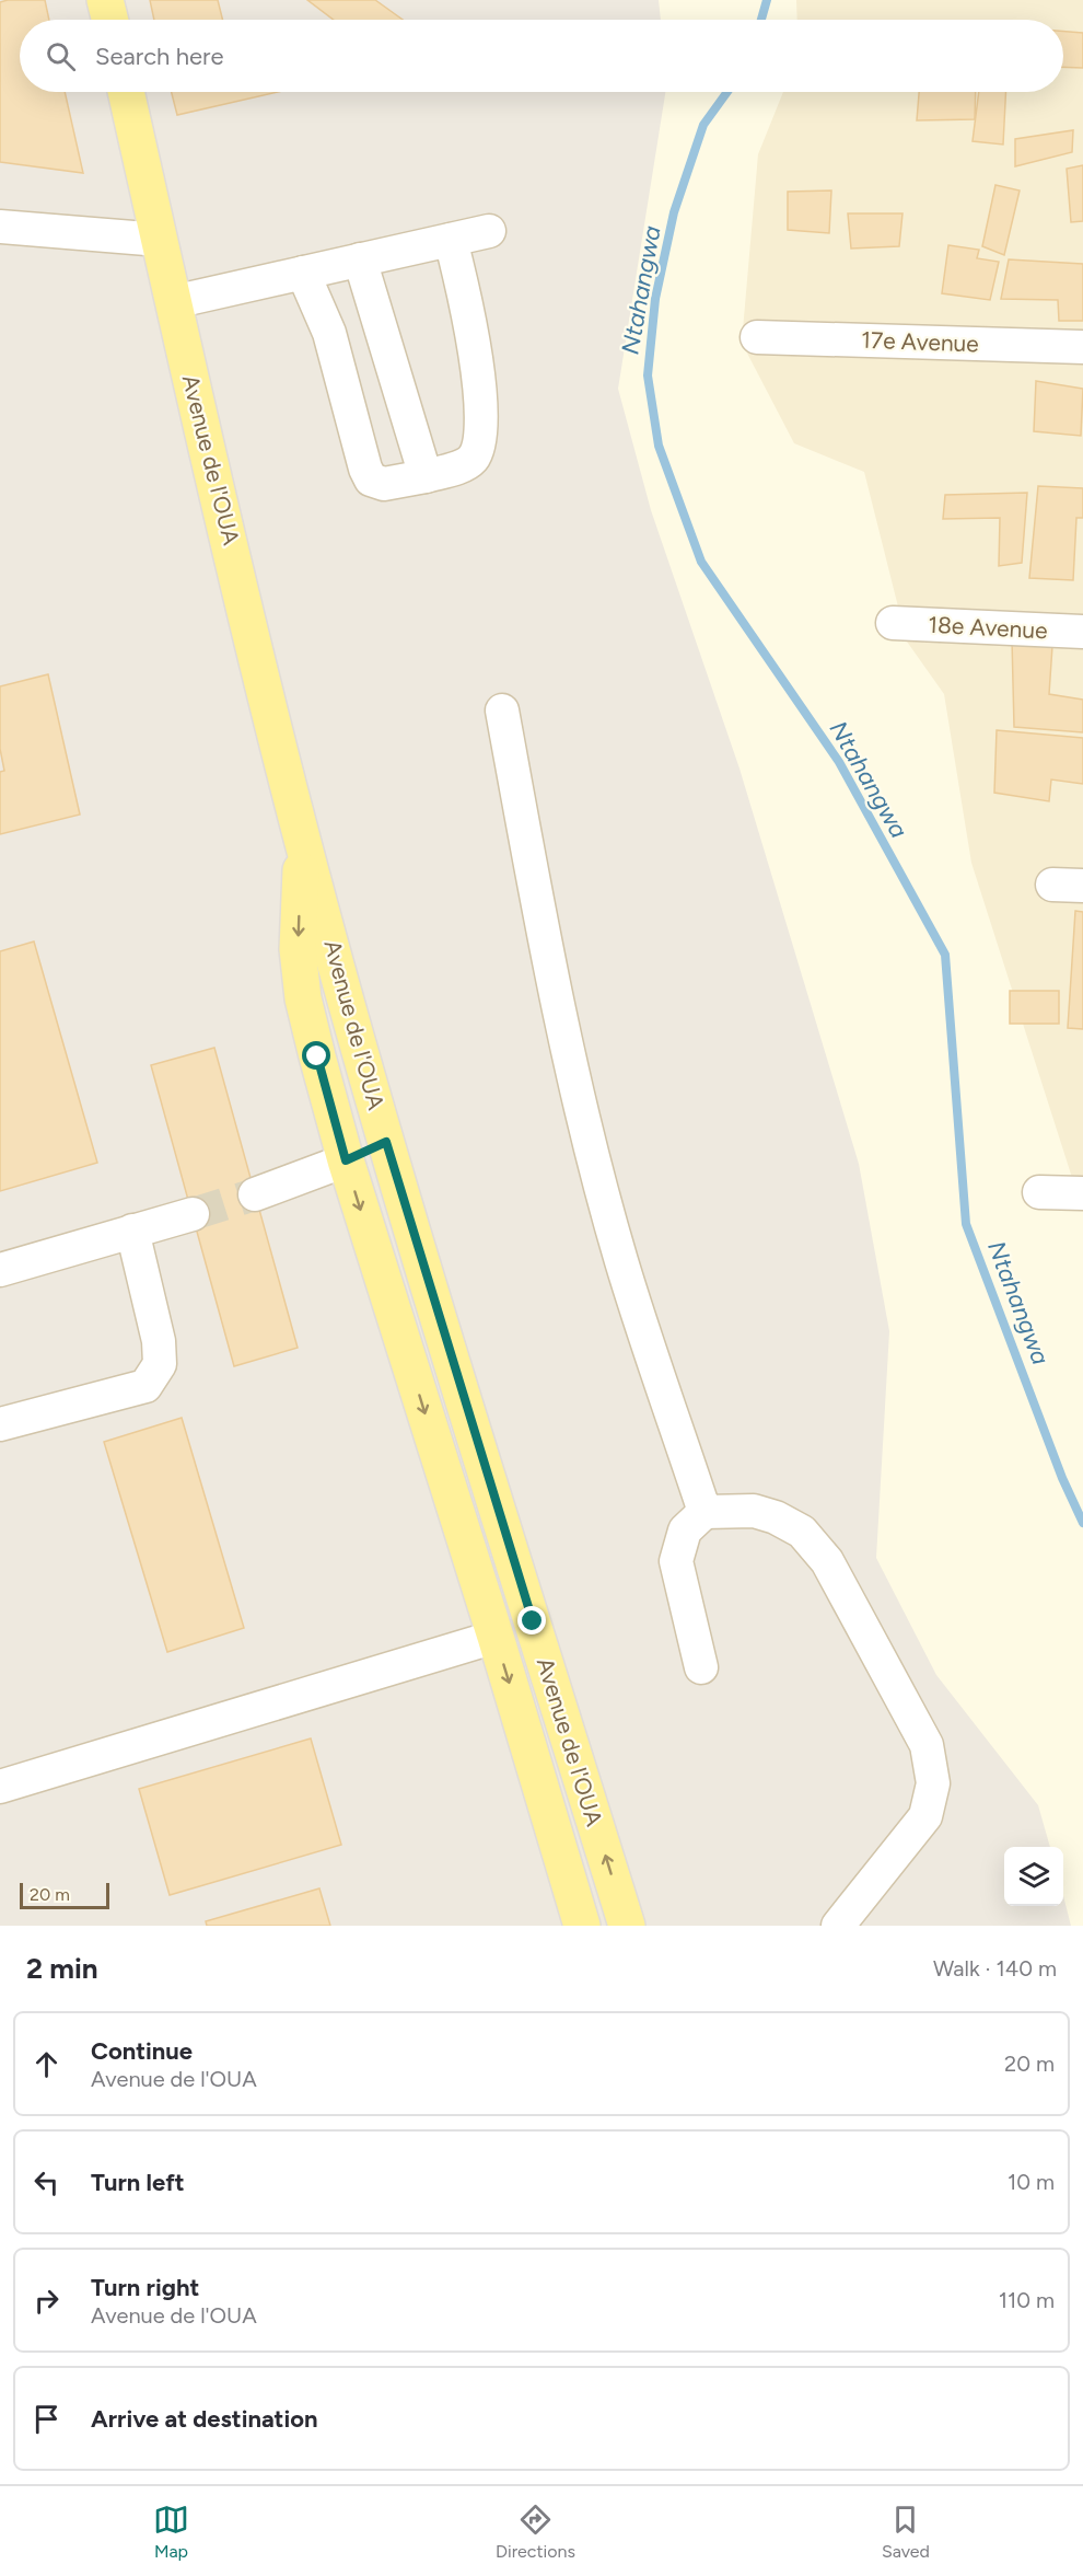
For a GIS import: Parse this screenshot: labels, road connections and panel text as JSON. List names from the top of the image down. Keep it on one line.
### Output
{"streets":{"main road":["Avenue de l'OUA"],"street":["17e Avenue","18e Avenue"]},"water":["Ntahangwa"],"scale_bar":"20 m","page":{"search":"Search here","scale":"20 m","heading":["2 min","Walk · 140 m"],"list":[["Continue","Avenue de l'OUA","20 m"],["Turn left","10 m"],["Turn right","Avenue de l'OUA","110 m"],"Arrive at destination"],"nav":["Map","Directions","Saved"]}}
